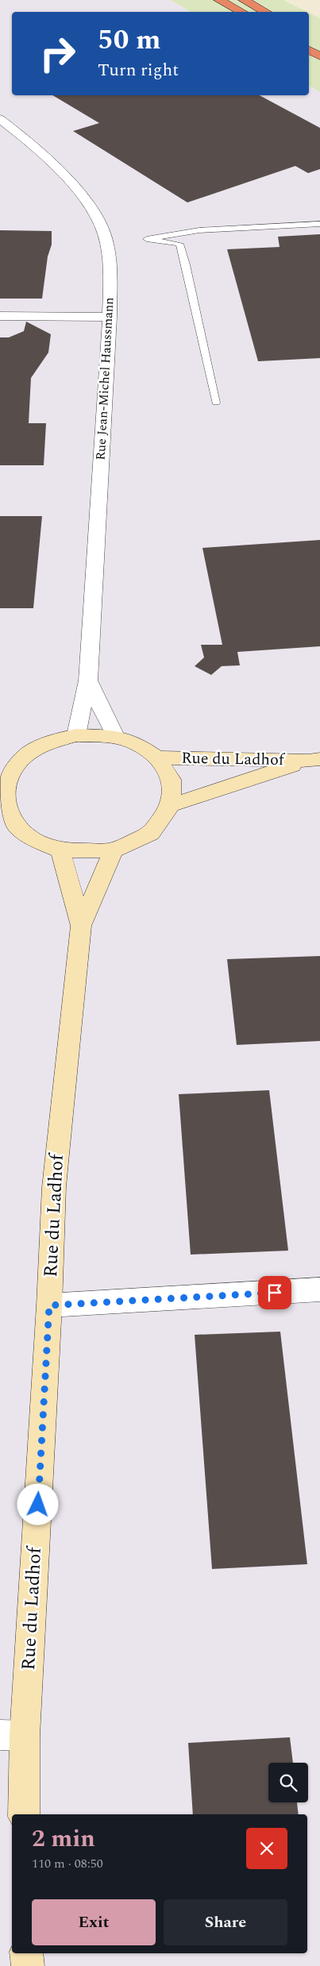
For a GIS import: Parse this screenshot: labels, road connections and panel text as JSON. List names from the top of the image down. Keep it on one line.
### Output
{"streets":{"main road":["Rue du Ladhof"],"street":["Rue Jean-Michel Haussmann"]},"page":{"turn":["50 m","Turn right"],"heading":["2 min","110 m · 08:50"],"buttons":["Exit","Share"]}}
